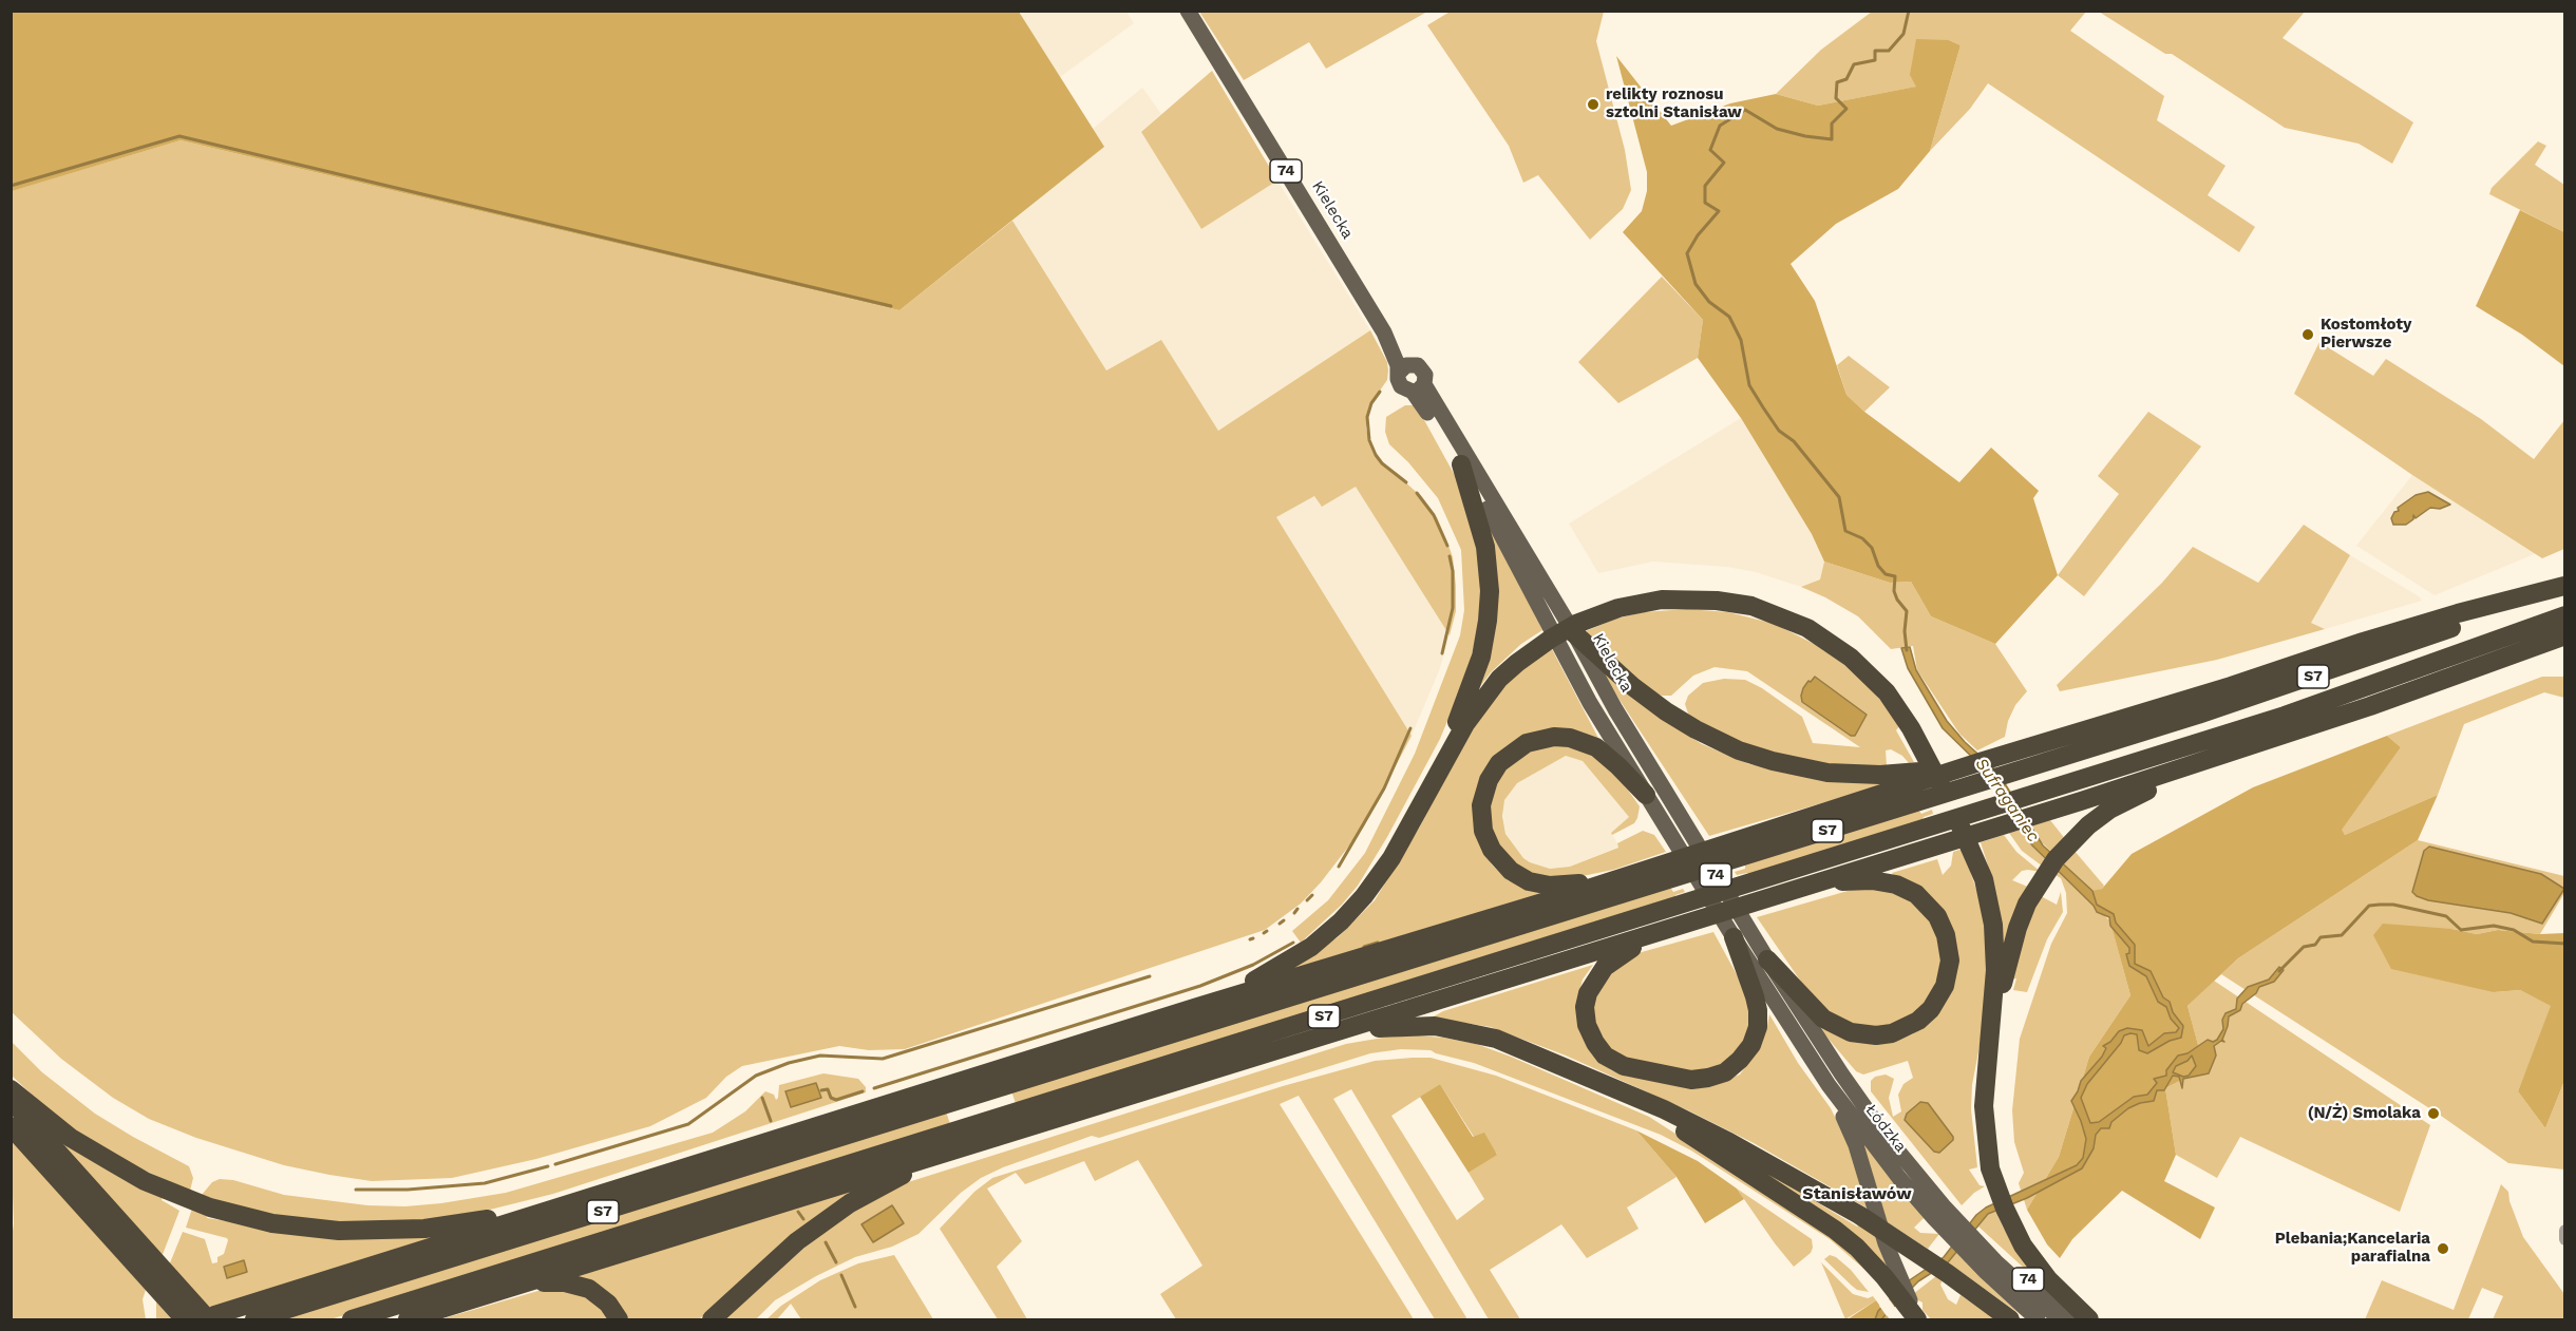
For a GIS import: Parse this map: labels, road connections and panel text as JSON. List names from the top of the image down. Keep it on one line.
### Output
{"streets":{"highway":["S7"],"main road":["74","Kielecka","Łódzka"]},"crossings":[["74","Kielecka"],["74","Łódzka"],["Kielecka","Łódzka"]],"districts":["Stanisławów"],"water":["Sufraganiec"],"places":["relikty roznosu sztolni Stanisław","Kostomłoty Pierwsze","(N/Ż) Smolaka","Plebania;Kancelaria parafialna"]}
